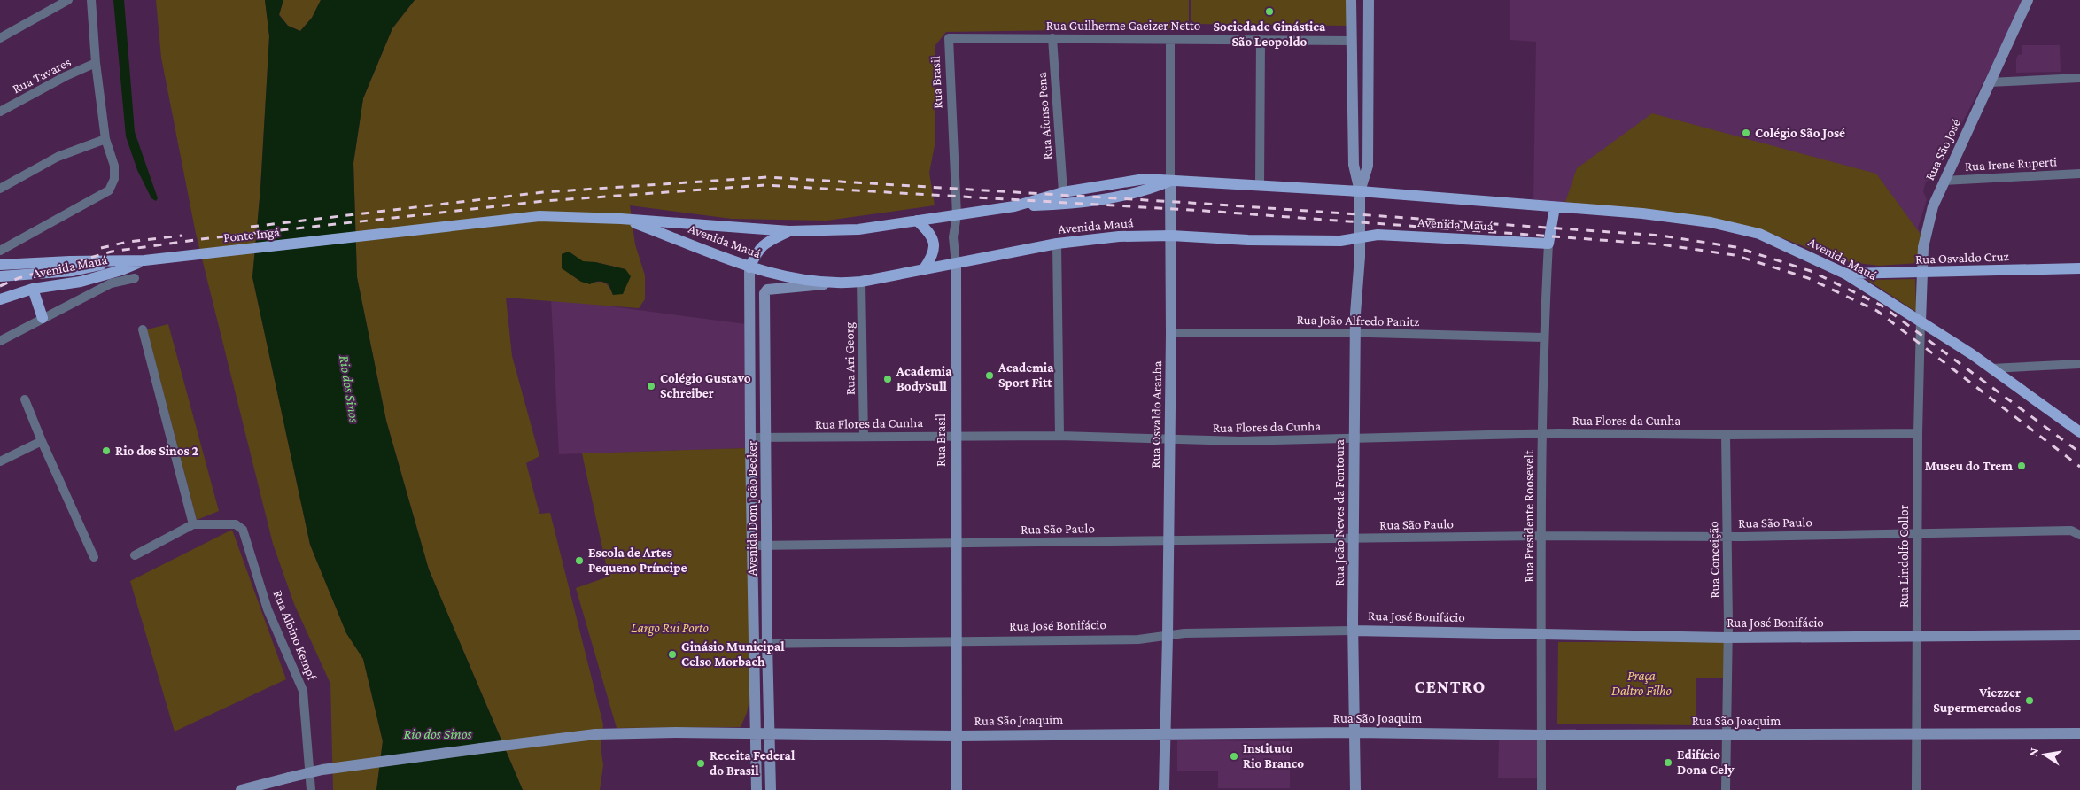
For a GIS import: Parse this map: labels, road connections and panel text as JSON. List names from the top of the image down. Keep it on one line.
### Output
{"streets":{"main road":["Avenida Mauá","Ponte Ingá","Rua Osvaldo Cruz"],"street":["Rua Guilherme Gaeizer Netto","Rua Tavares","Rua Brasil","Rua Afonso Pena","Rua São José","Rua Irene Ruperti","Rua João Alfredo Panitz","Rua Ari Georg","Rua Osvaldo Aranha","Rua Flores da Cunha","Avenida Dom João Becker","Rua João Neves da Fontoura","Rua Presidente Roosevelt","Rua São Paulo","Rua Lindolfo Collor","Rua Conceição","Rua José Bonifácio","Rua Albino Kempf","Rua São Joaquim"]},"crossings":[["Rua Guilherme Gaeizer Netto","Rua Brasil"],["Rua Guilherme Gaeizer Netto","Rua Afonso Pena"],["Rua Guilherme Gaeizer Netto","Rua Osvaldo Aranha"],["Rua Brasil","Avenida Mauá"],["Rua Brasil","Rua Flores da Cunha"],["Rua Brasil","Rua São Paulo"],["Rua Brasil","Rua José Bonifácio"],["Rua Brasil","Rua São Joaquim"],["Rua Afonso Pena","Avenida Mauá"],["Rua São José","Rua Irene Ruperti"],["Rua São José","Avenida Mauá"],["Rua São José","Rua Osvaldo Cruz"],["Rua São José","Rua Lindolfo Collor"],["Avenida Mauá","Ponte Ingá"],["Avenida Mauá","Rua Osvaldo Cruz"],["Avenida Mauá","Rua Ari Georg"],["Avenida Mauá","Rua Osvaldo Aranha"],["Avenida Mauá","Avenida Dom João Becker"],["Avenida Mauá","Rua João Neves da Fontoura"],["Avenida Mauá","Rua Presidente Roosevelt"],["Avenida Mauá","Rua Lindolfo Collor"],["Rua João Alfredo Panitz","Rua Osvaldo Aranha"],["Rua João Alfredo Panitz","Rua João Neves da Fontoura"],["Rua João Alfredo Panitz","Rua Presidente Roosevelt"],["Rua Ari Georg","Rua Flores da Cunha"],["Rua Osvaldo Aranha","Rua Flores da Cunha"],["Rua Osvaldo Aranha","Rua São Paulo"],["Rua Osvaldo Aranha","Rua José Bonifácio"],["Rua Osvaldo Aranha","Rua São Joaquim"],["Rua Flores da Cunha","Avenida Dom João Becker"],["Rua Flores da Cunha","Rua João Neves da Fontoura"],["Rua Flores da Cunha","Rua Presidente Roosevelt"],["Rua Flores da Cunha","Rua Lindolfo Collor"],["Rua Flores da Cunha","Rua Conceição"],["Avenida Dom João Becker","Rua São Paulo"],["Avenida Dom João Becker","Rua José Bonifácio"],["Avenida Dom João Becker","Rua São Joaquim"],["Rua João Neves da Fontoura","Rua São Paulo"],["Rua João Neves da Fontoura","Rua José Bonifácio"],["Rua João Neves da Fontoura","Rua São Joaquim"],["Rua Presidente Roosevelt","Rua São Paulo"],["Rua Presidente Roosevelt","Rua José Bonifácio"],["Rua Presidente Roosevelt","Rua São Joaquim"],["Rua São Paulo","Rua Lindolfo Collor"],["Rua São Paulo","Rua Conceição"],["Rua Lindolfo Collor","Rua José Bonifácio"],["Rua Lindolfo Collor","Rua São Joaquim"],["Rua Conceição","Rua José Bonifácio"],["Rua Conceição","Rua São Joaquim"]],"districts":["CENTRO"],"water":["Rio dos Sinos"],"parks":["Largo Rui Porto","Praça Daltro Filho"],"places":["Sociedade Ginástica São Leopoldo","Colégio São José","Academia Sport Fitt","Academia BodySull","Colégio Gustavo Schreiber","Rio dos Sinos 2","Museu do Trem","Escola de Artes Pequeno Príncipe","Ginásio Municipal Celso Morbach","Viezzer Supermercados","Instituto Rio Branco","Edifício Dona Cely","Receita Federal do Brasil"],"north":"left"}
